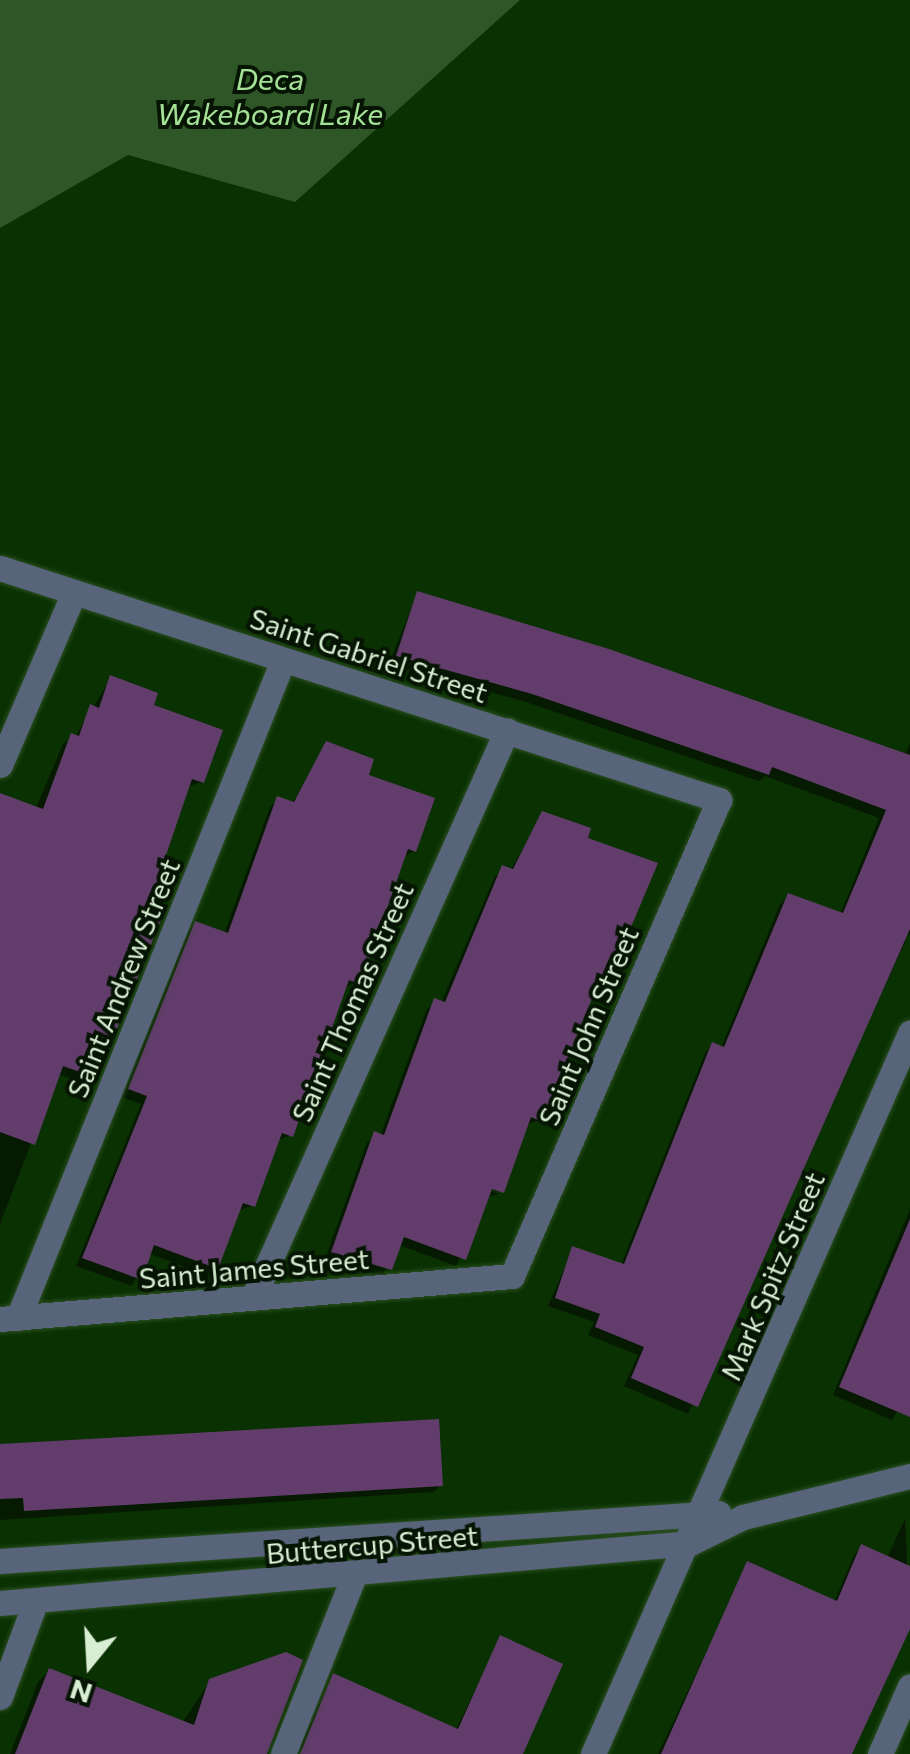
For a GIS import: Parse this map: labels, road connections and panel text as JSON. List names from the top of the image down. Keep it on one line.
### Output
{"streets":{"street":["Saint Gabriel Street","Saint Andrew Street","Saint Thomas Street","Saint John Street","Saint James Street","Mark Spitz Street","Buttercup Street"]},"crossings":[["Saint Gabriel Street","Saint Andrew Street"],["Saint Gabriel Street","Saint Thomas Street"],["Saint Gabriel Street","Saint John Street"],["Saint Andrew Street","Saint James Street"],["Saint Thomas Street","Saint James Street"],["Saint John Street","Saint James Street"],["Mark Spitz Street","Buttercup Street"]],"water":["Deca Wakeboard Lake"],"north":"bottom"}
